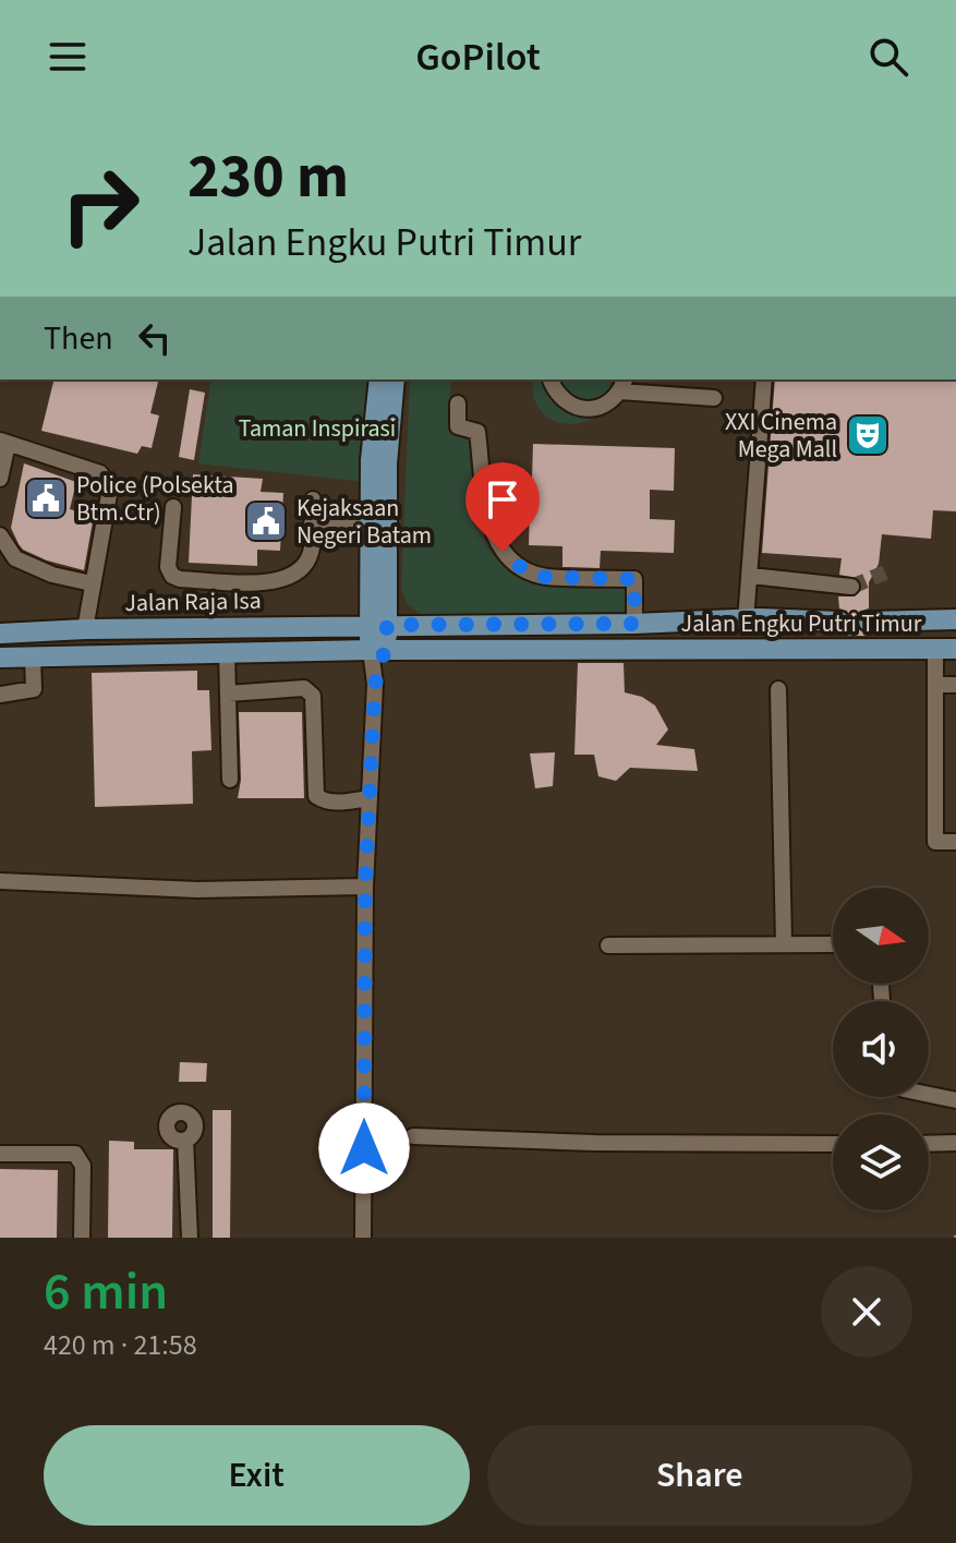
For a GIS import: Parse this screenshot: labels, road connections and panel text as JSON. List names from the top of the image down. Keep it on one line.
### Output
{"streets":{"main road":["Jalan Raja Isa","Jalan Engku Putri Timur"]},"crossings":[["Jalan Raja Isa","Jalan Engku Putri Timur"]],"parks":["Taman Inspirasi"],"places":{"theatre":["XXI Cinema Mega Mall"],"public building":["Police (Polsekta Btm.Ctr)","Kejaksaan Negeri Batam"]},"north":"right","page":{"header":"GoPilot","turn":["230 m","Jalan Engku Putri Timur"],"then":"Then","heading":["6 min","420 m · 21:58"],"buttons":["Exit","Share"]}}
